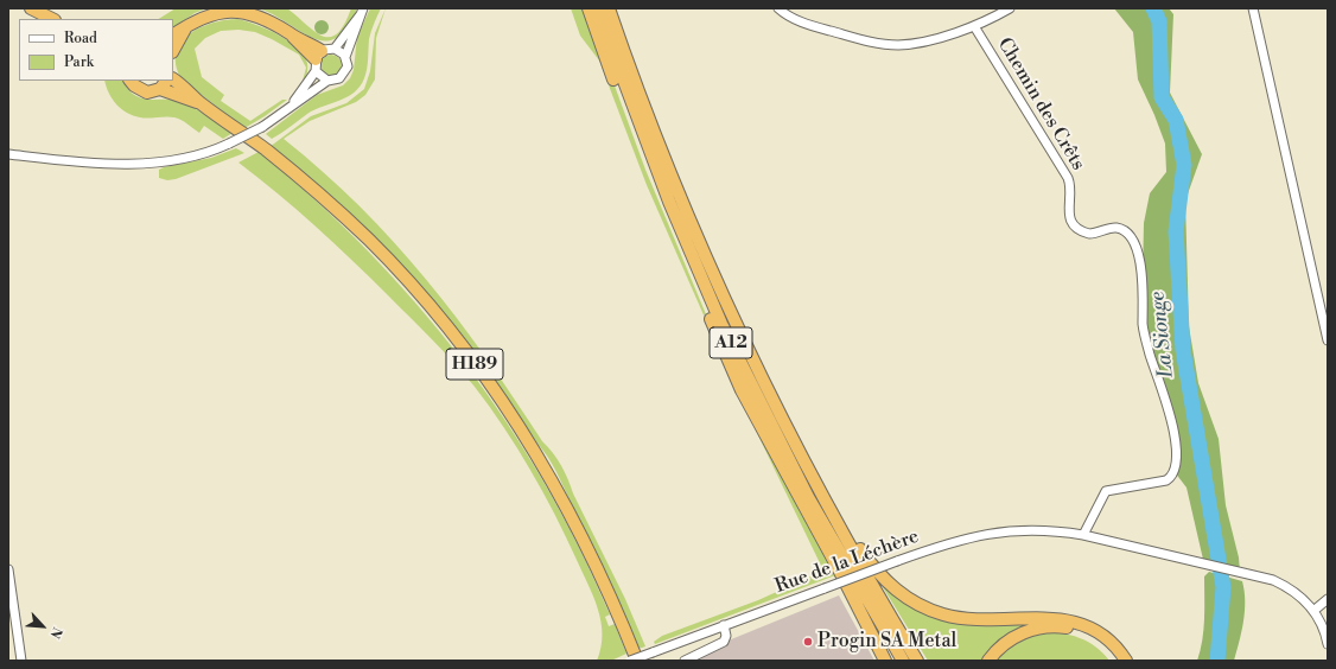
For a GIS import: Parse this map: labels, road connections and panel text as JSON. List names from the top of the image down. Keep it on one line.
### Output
{"streets":{"highway":["A12","H189"],"street":["Chemin des Crêts","Rue de la Léchère"]},"crossings":[["Chemin des Crêts","Rue de la Léchère"]],"water":["La Sionge"],"places":["Progin SA Metal"],"legend":["Road","Park"],"north":"bottom right"}
